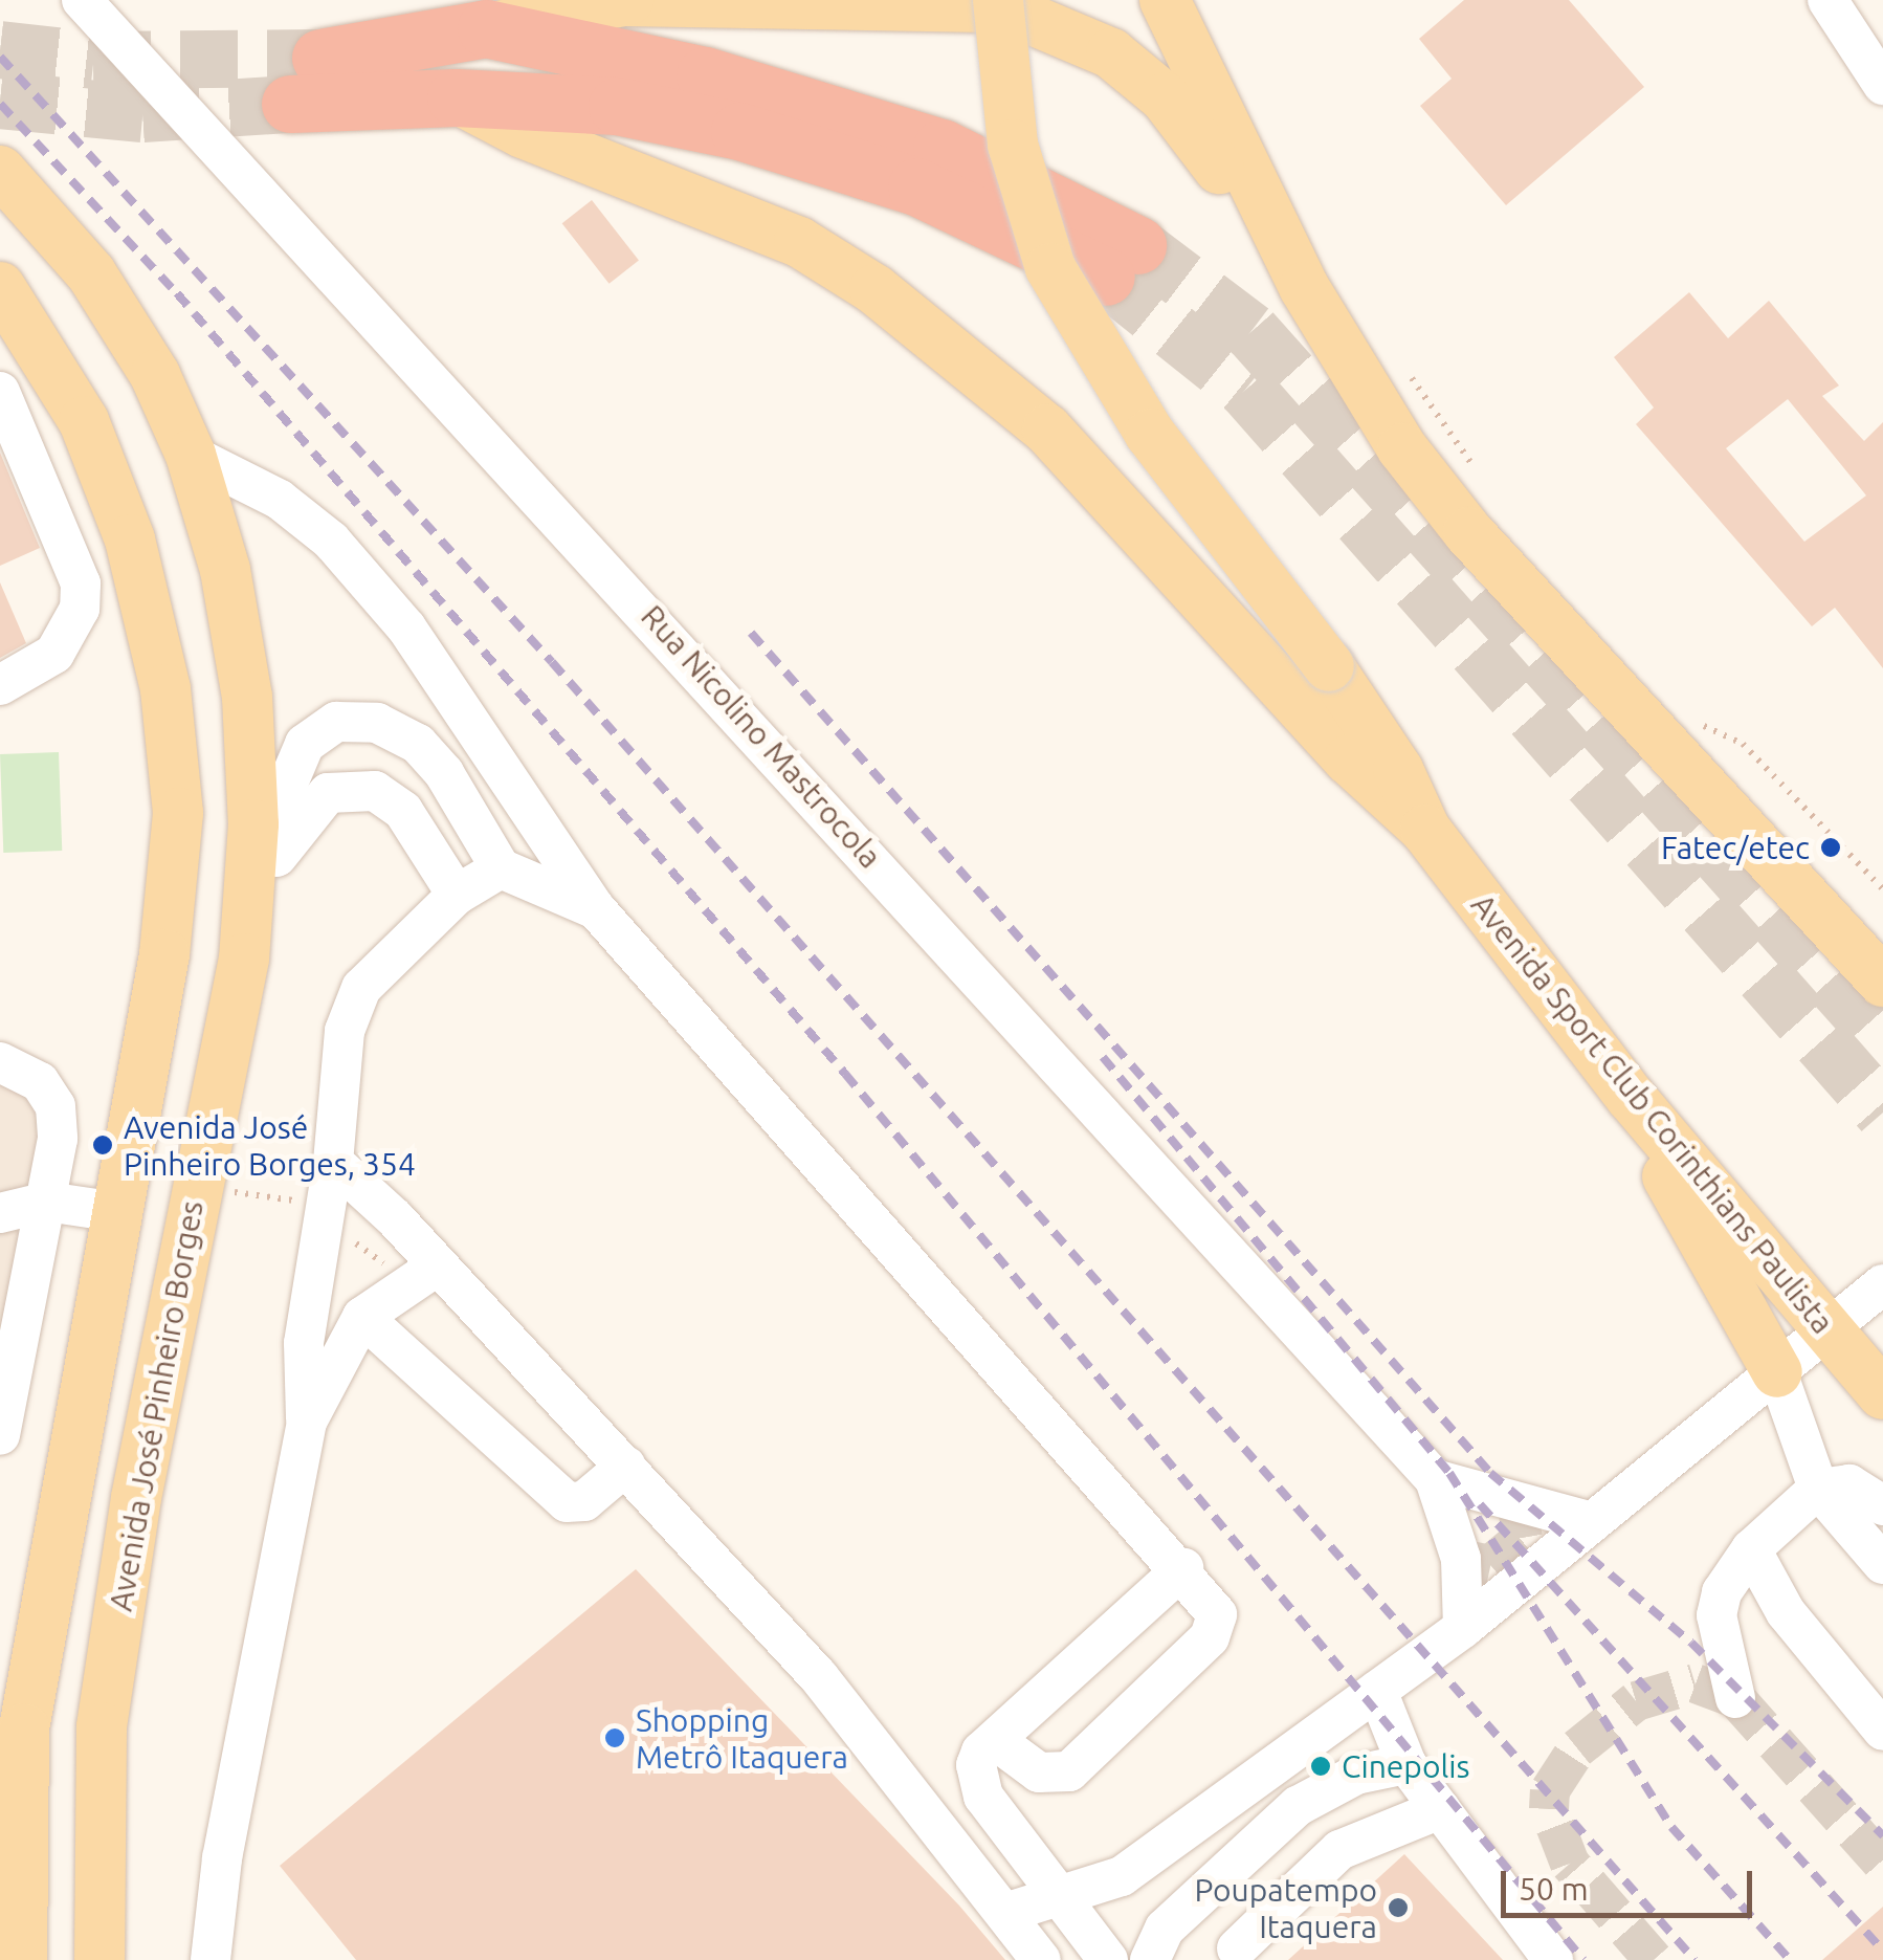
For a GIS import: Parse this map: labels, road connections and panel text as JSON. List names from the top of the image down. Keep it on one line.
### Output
{"streets":{"main road":["Avenida Sport Club Corinthians Paulista","Avenida José Pinheiro Borges"],"street":["Rua Nicolino Mastrocola"]},"places":["Fatec/etec","Avenida José Pinheiro Borges, 354","Shopping Metrô Itaquera","Cinepolis","Poupatempo Itaquera"],"scale_bar":"50 m"}
